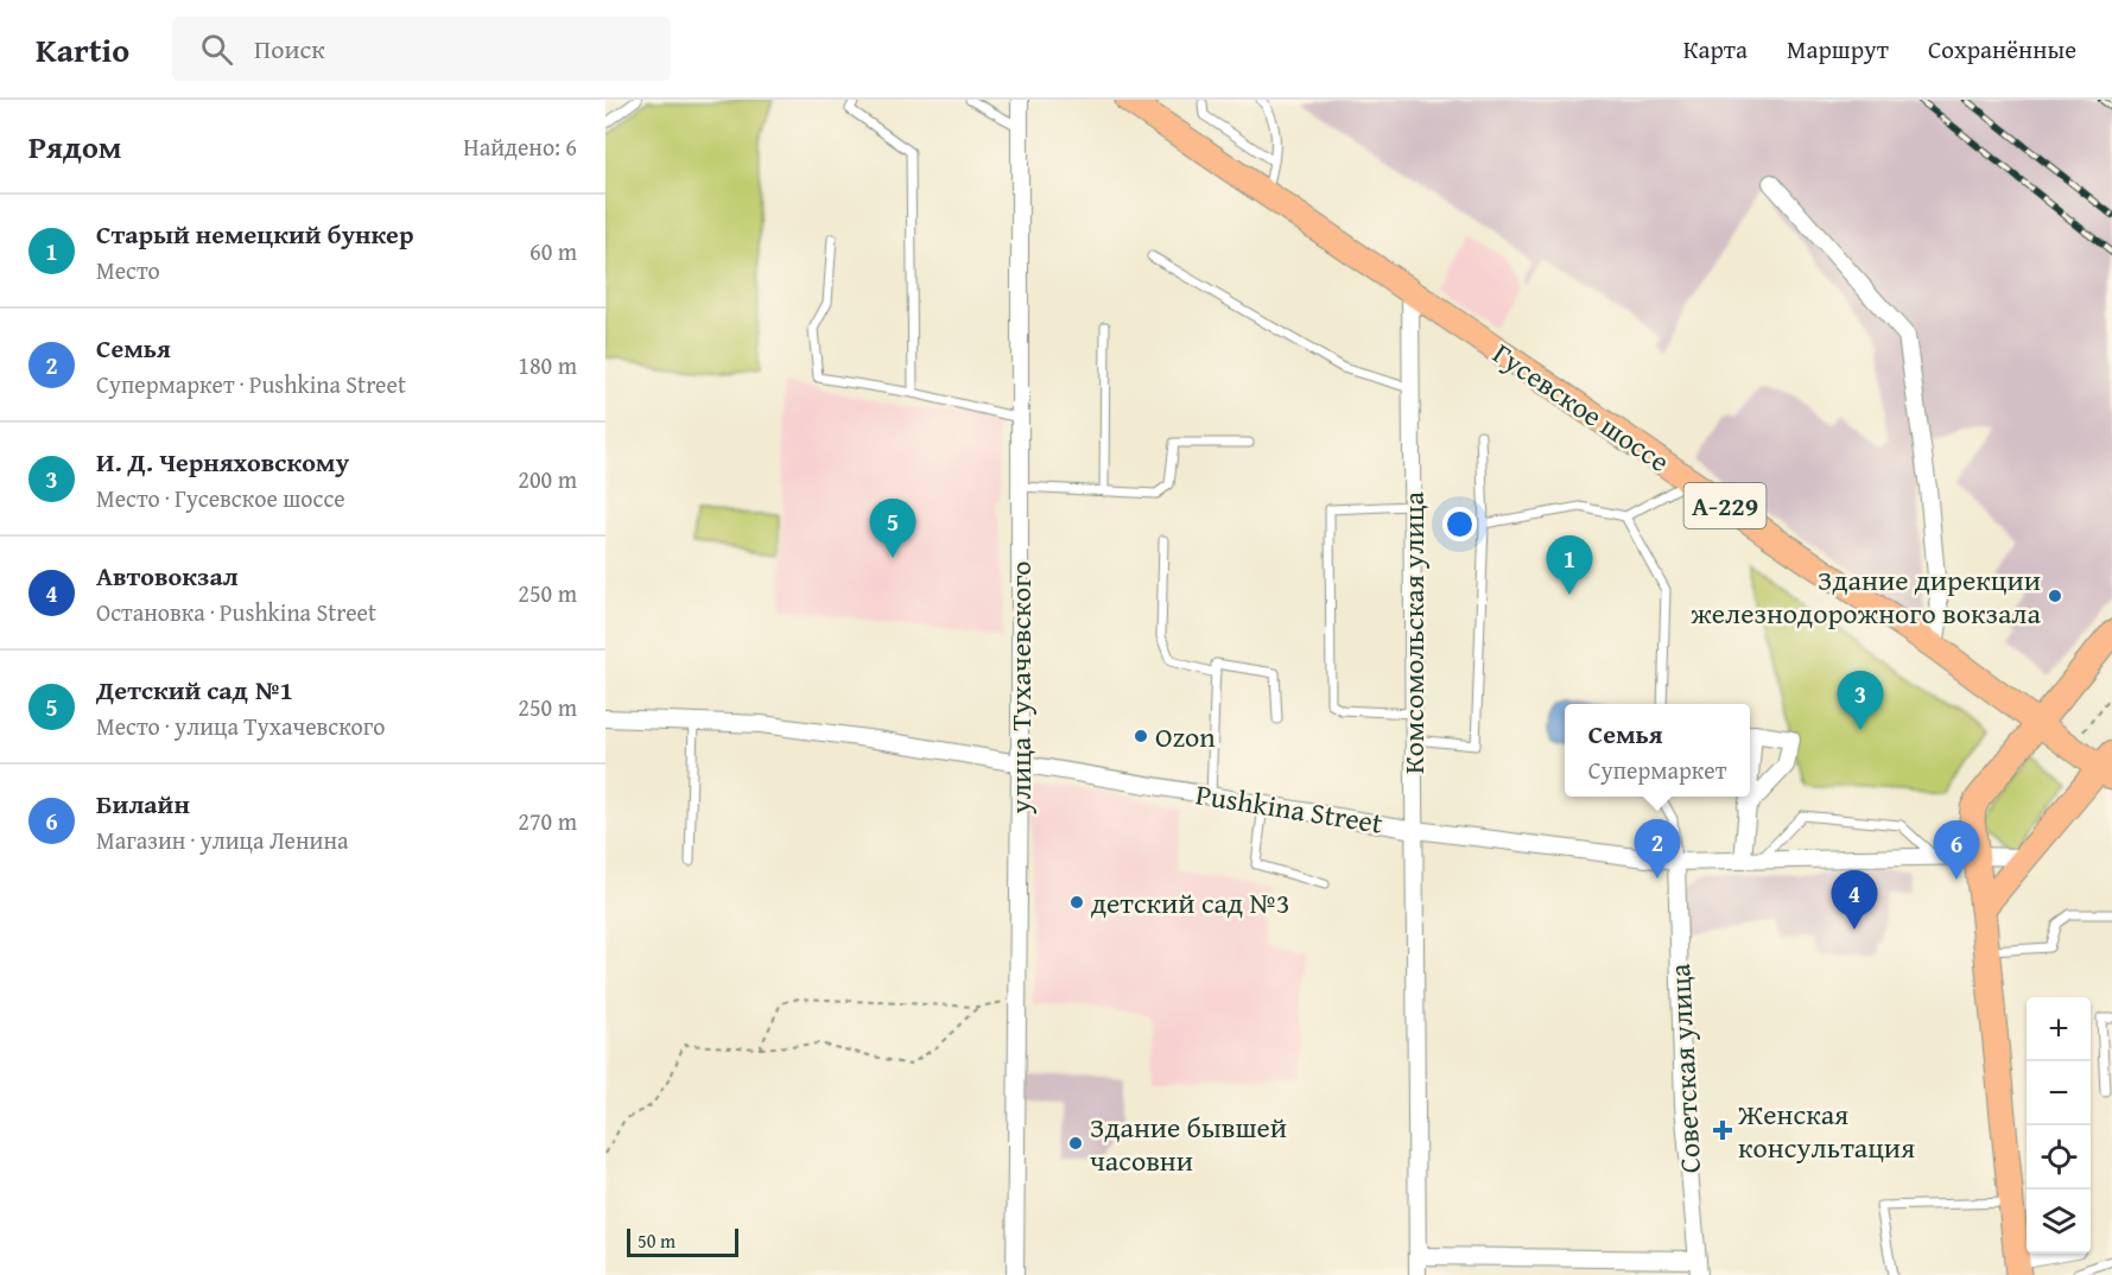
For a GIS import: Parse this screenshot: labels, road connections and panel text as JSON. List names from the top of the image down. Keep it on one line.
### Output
{"streets":{"main road":["Гусевское шоссе","А-229"],"street":["Комсомольская улица","улица Тухачевского","Pushkina Street","Советская улица"]},"crossings":[["Гусевское шоссе","Комсомольская улица"],["Комсомольская улица","Pushkina Street"],["улица Тухачевского","Pushkina Street"],["Pushkina Street","Советская улица"]],"places":{"other":["Здание дирекции железнодорожного вокзала","Ozon","детский сад №3","Здание бывшей часовни"],"health":["Женская консультация"]},"scale_bar":"50 m","page":{"header":"Kartio","search":"Поиск","nav":["Карта","Маршрут","Сохранённые"],"heading":["Рядом","Найдено: 6"],"list":[{"mark":"1","name":"Старый немецкий бункер","note":"Место","value":"60 m"},{"mark":"2","name":"Семья","note":"Супермаркет · Pushkina Street","value":"180 m"},{"mark":"3","name":"И. Д. Черняховскому","note":"Место · Гусевское шоссе","value":"200 m"},{"mark":"4","name":"Автовокзал","note":"Остановка · Pushkina Street","value":"250 m"},{"mark":"5","name":"Детский сад №1","note":"Место · улица Тухачевского","value":"250 m"},{"mark":"6","name":"Билайн","note":"Магазин · улица Ленина","value":"270 m"}],"pins":["5","1","3","2","6","4"],"popup":["Семья","Супермаркет"],"map_buttons":["+","−"],"scale":"50 m"}}
